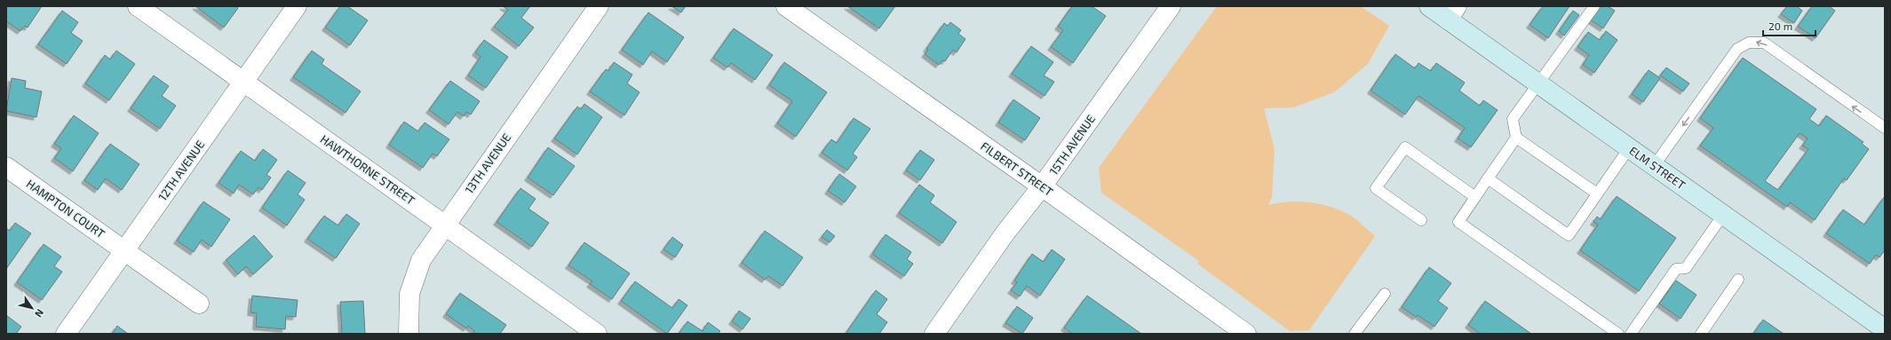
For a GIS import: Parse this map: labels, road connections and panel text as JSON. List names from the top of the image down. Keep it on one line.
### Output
{"streets":{"street":["15TH AVENUE","13TH AVENUE","ELM STREET","FILBERT STREET","HAWTHORNE STREET","12TH AVENUE","HAMPTON COURT"]},"crossings":[["15TH AVENUE","FILBERT STREET"],["13TH AVENUE","HAWTHORNE STREET"],["HAWTHORNE STREET","12TH AVENUE"],["12TH AVENUE","HAMPTON COURT"]],"scale_bar":"20 m","north":"bottom right"}
